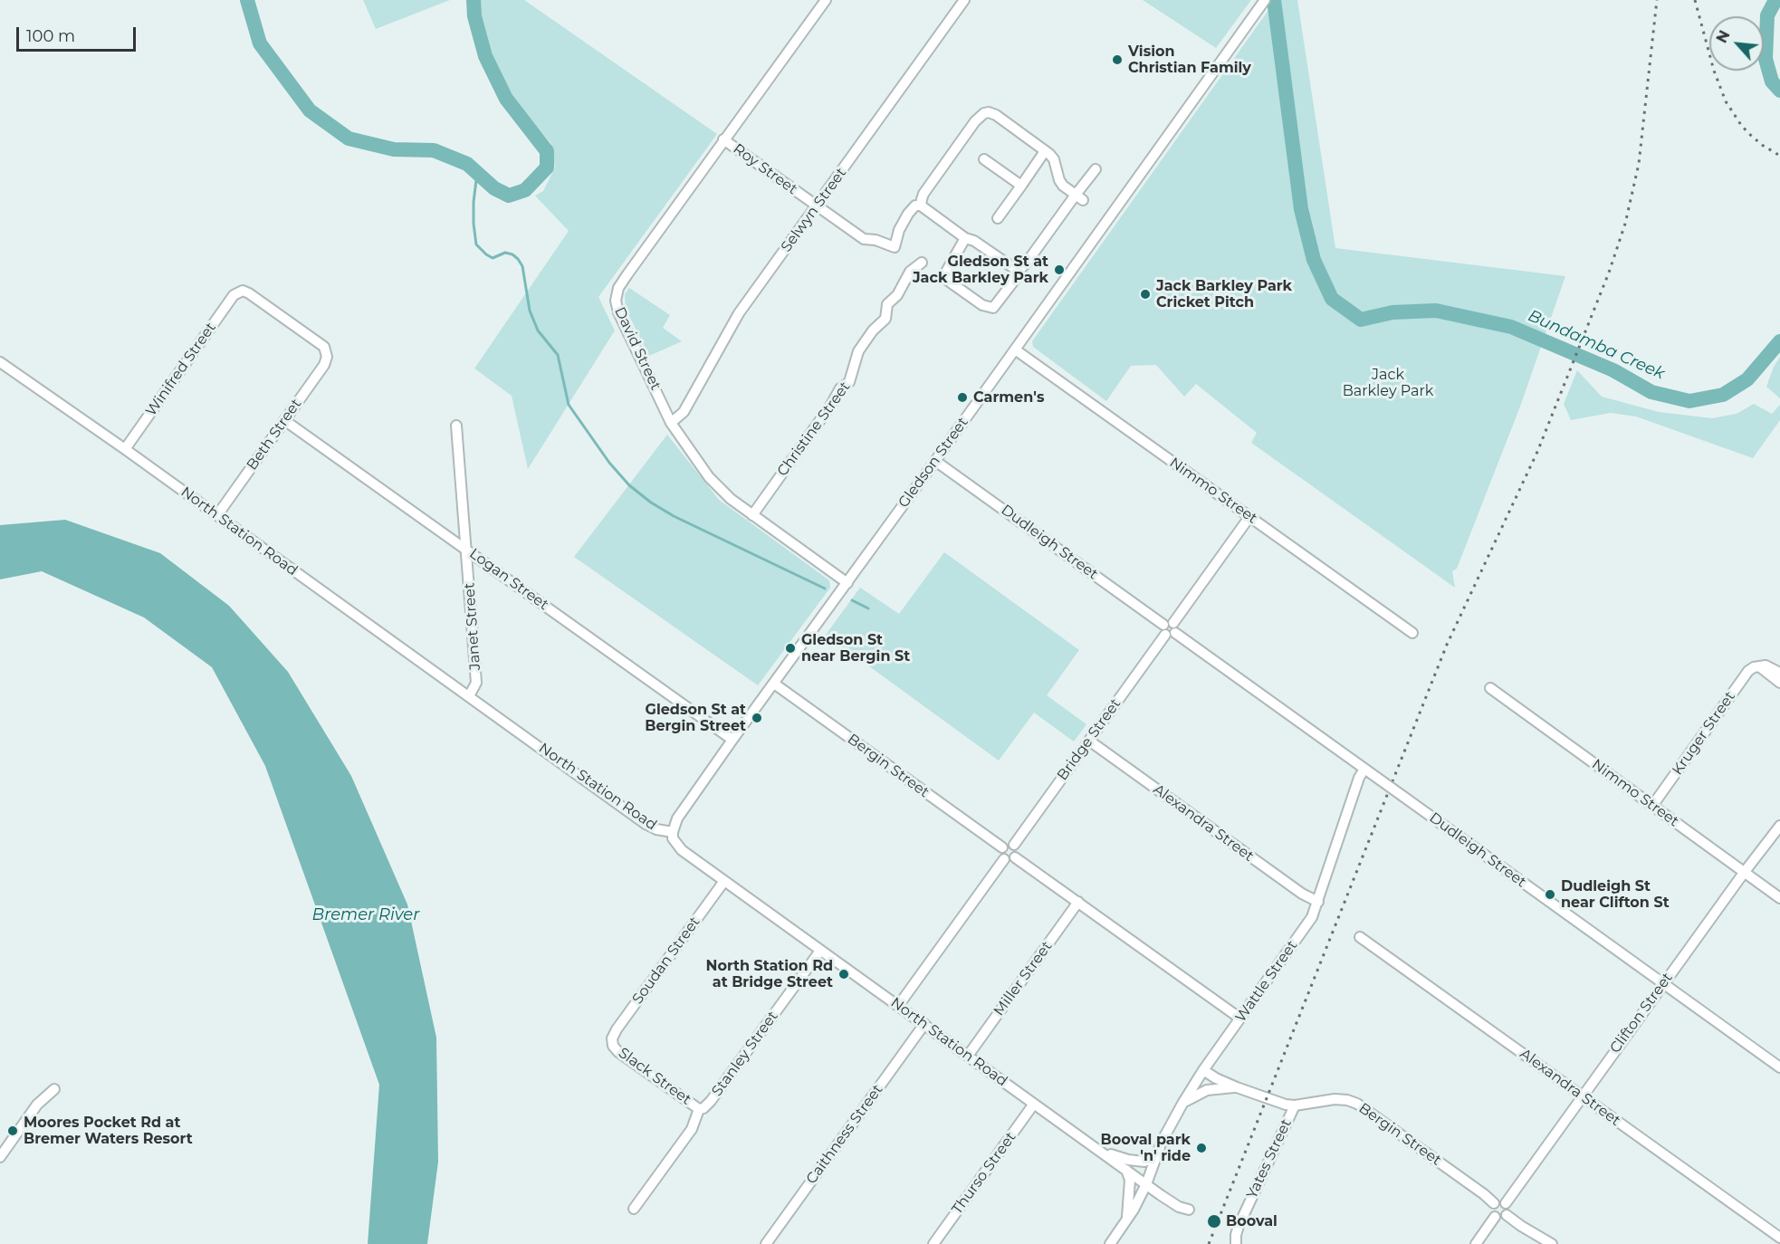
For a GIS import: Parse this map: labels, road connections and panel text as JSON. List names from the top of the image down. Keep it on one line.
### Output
{"streets":{"street":["Roy Street","Selwyn Street","David Street","Winifred Street","Christine Street","Beth Street","Gledson Street","Nimmo Street","North Station Road","Dudleigh Street","Logan Street","Janet Street","Kruger Street","Bridge Street","Bergin Street","Alexandra Street","Soudan Street","Miller Street","Wattle Street","Clifton Street","Stanley Street","Slack Street","Caithness Street","Yates Street","Thurso Street"]},"crossings":[["Roy Street","Selwyn Street"],["Roy Street","David Street"],["Selwyn Street","David Street"],["David Street","Christine Street"],["David Street","Gledson Street"],["Winifred Street","Beth Street"],["Winifred Street","North Station Road"],["Beth Street","North Station Road"],["Beth Street","Logan Street"],["Gledson Street","Nimmo Street"],["Gledson Street","North Station Road"],["Gledson Street","Dudleigh Street"],["Gledson Street","Logan Street"],["Gledson Street","Bergin Street"],["Nimmo Street","Kruger Street"],["Nimmo Street","Bridge Street"],["Nimmo Street","Clifton Street"],["North Station Road","Janet Street"],["North Station Road","Soudan Street"],["North Station Road","Miller Street"],["North Station Road","Wattle Street"],["North Station Road","Stanley Street"],["North Station Road","Caithness Street"],["North Station Road","Thurso Street"],["Dudleigh Street","Bridge Street"],["Dudleigh Street","Wattle Street"],["Dudleigh Street","Clifton Street"],["Logan Street","Janet Street"],["Bridge Street","Bergin Street"],["Bridge Street","Alexandra Street"],["Bergin Street","Wattle Street"],["Bergin Street","Clifton Street"],["Bergin Street","Yates Street"],["Alexandra Street","Wattle Street"],["Alexandra Street","Clifton Street"],["Soudan Street","Slack Street"],["Stanley Street","Slack Street"]],"water":["Bundamba Creek","Bremer River"],"parks":["Jack Barkley Park"],"places":["Vision Christian Family","Gledson St at Jack Barkley Park","Jack Barkley Park Cricket Pitch","Carmen's","Gledson St near Bergin St","Gledson St at Bergin Street","Dudleigh St near Clifton St","North Station Rd at Bridge Street","Moores Pocket Rd at Bremer Waters Resort","Booval park 'n' ride","Booval"],"scale_bar":"100 m","north":"top left"}
